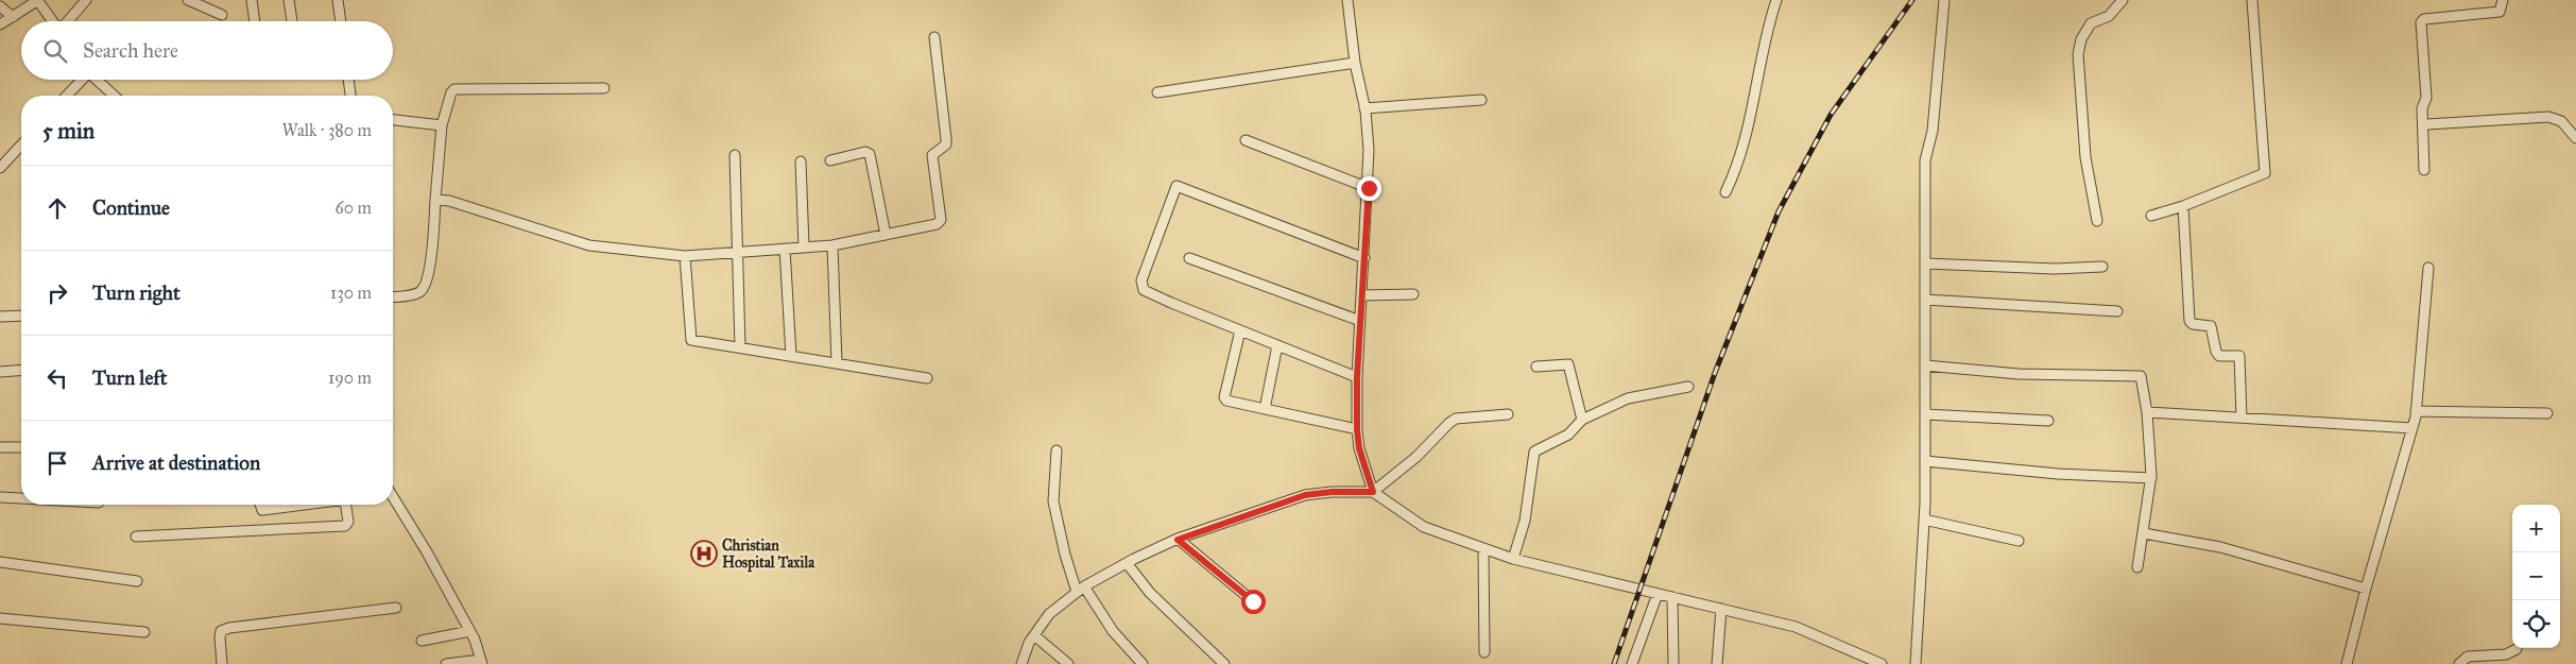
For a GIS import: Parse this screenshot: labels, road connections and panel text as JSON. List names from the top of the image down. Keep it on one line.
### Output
{"places":{"hospital":["Christian Hospital Taxila"]},"page":{"search":"Search here","heading":["5 min","Walk · 380 m"],"list":[["Continue","60 m"],["Turn right","130 m"],["Turn left","190 m"],"Arrive at destination"],"map_buttons":["+","−"]}}
